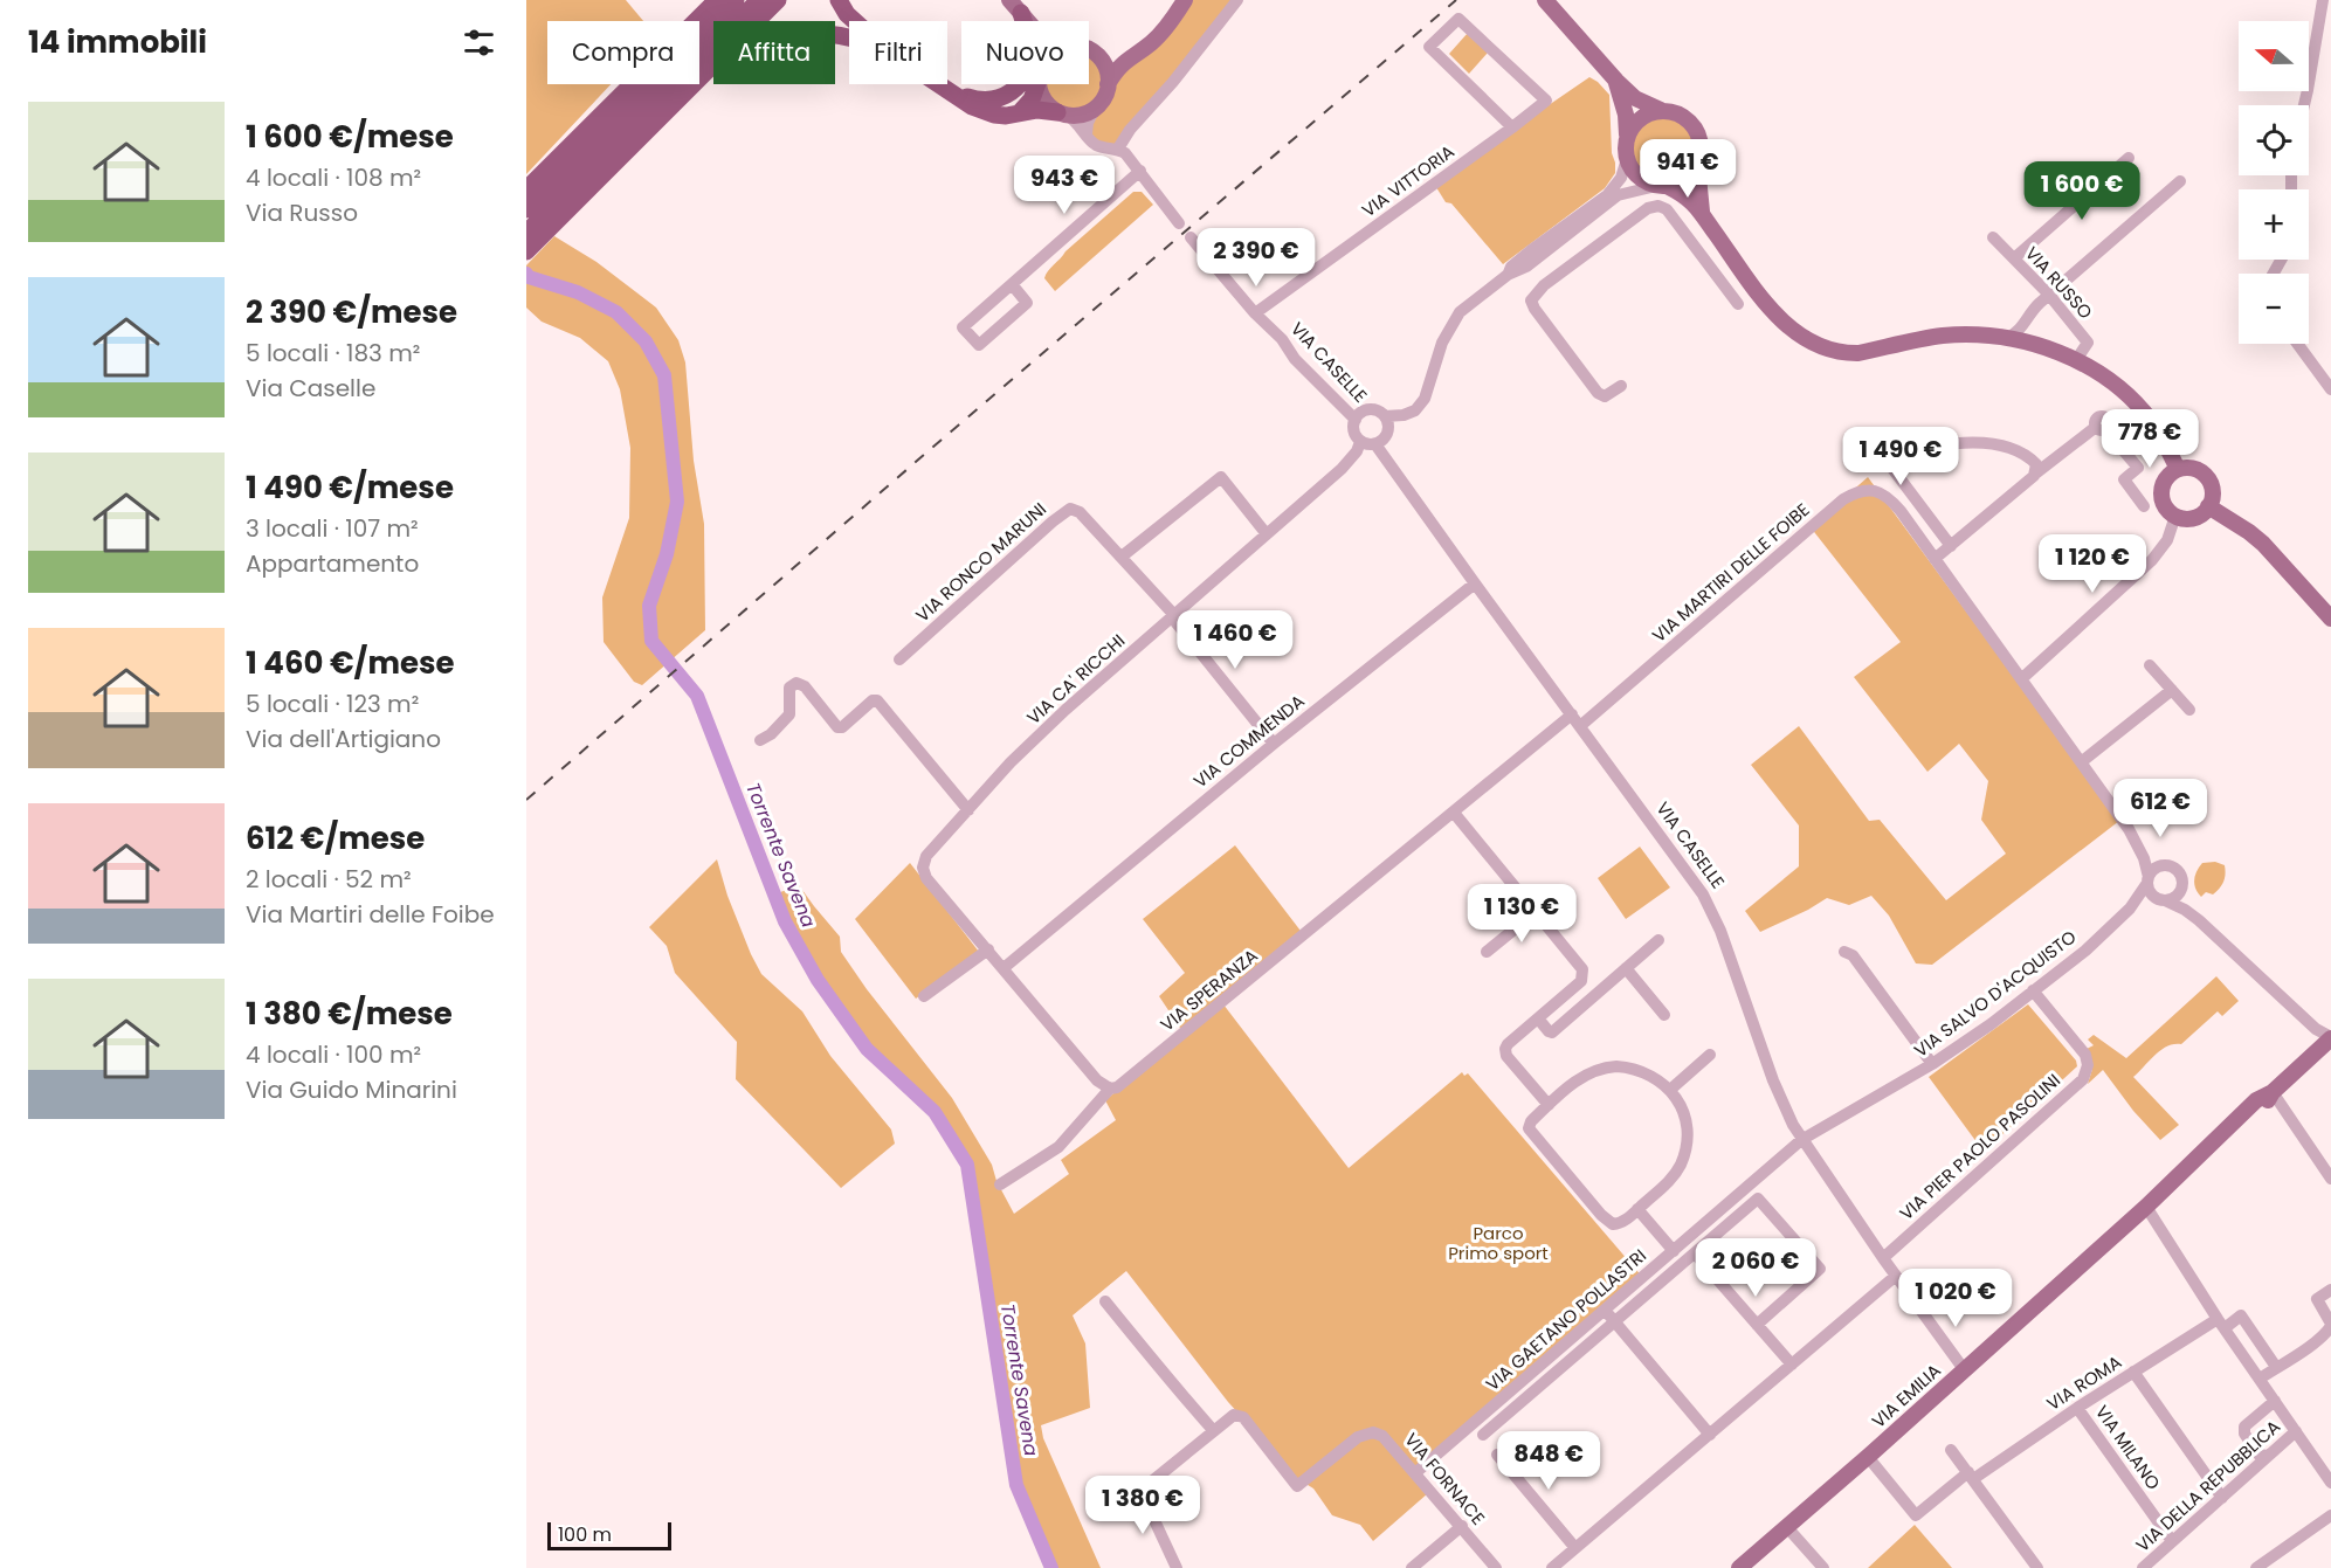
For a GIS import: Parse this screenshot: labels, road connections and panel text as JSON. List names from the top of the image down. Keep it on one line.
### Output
{"streets":{"main road":["VIA EMILIA"],"street":["VIA VITTORIA","VIA RUSSO","VIA CASELLE","VIA RONCO MARUNI","VIA MARTIRI DELLE FOIBE","VIA CA' RICCHI","VIA COMMENDA","VIA SPERANZA","VIA SALVO D'ACQUISTO","VIA PIER PAOLO PASOLINI","VIA GAETANO POLLASTRI","VIA ROMA","VIA MILANO","VIA FORNACE","VIA DELLA REPUBBLICA"]},"crossings":[["VIA VITTORIA","VIA CASELLE"],["VIA CASELLE","VIA MARTIRI DELLE FOIBE"],["VIA CASELLE","VIA CA' RICCHI"],["VIA CASELLE","VIA COMMENDA"],["VIA CASELLE","VIA SPERANZA"],["VIA CASELLE","VIA SALVO D'ACQUISTO"],["VIA CASELLE","VIA PIER PAOLO PASOLINI"],["VIA CASELLE","VIA GAETANO POLLASTRI"],["VIA CASELLE","VIA EMILIA"],["VIA RONCO MARUNI","VIA CA' RICCHI"],["VIA RONCO MARUNI","VIA COMMENDA"],["VIA MARTIRI DELLE FOIBE","VIA EMILIA"],["VIA SALVO D'ACQUISTO","VIA PIER PAOLO PASOLINI"],["VIA SALVO D'ACQUISTO","VIA GAETANO POLLASTRI"],["VIA GAETANO POLLASTRI","VIA FORNACE"],["VIA ROMA","VIA EMILIA"],["VIA ROMA","VIA MILANO"],["VIA MILANO","VIA DELLA REPUBBLICA"]],"water":["Torrente Savena"],"parks":["Parco Primo sport"],"scale_bar":"100 m","north":"left","page":{"heading":"14 immobili","map_buttons":["+","−"],"chip":["Compra","Affitta","Filtri","Nuovo"],"list":[{"name":"1 600 €/mese","note":"4 locali · 108 m² · Via Russo"},{"name":"2 390 €/mese","note":"5 locali · 183 m² · Via Caselle"},{"name":"1 490 €/mese","note":"3 locali · 107 m² · Appartamento"},{"name":"1 460 €/mese","note":"5 locali · 123 m² · Via dell'Artigiano"},{"name":"612 €/mese","note":"2 locali · 52 m² · Via Martiri delle Foibe"},{"name":"1 380 €/mese","note":"4 locali · 100 m² · Via Guido Minarini"}],"price":["941 €","943 €","1 600 €","2 390 €","778 €","1 490 €","1 120 €","1 460 €","612 €","1 130 €","2 060 €","1 020 €","848 €","1 380 €"],"scale":"100 m"}}
